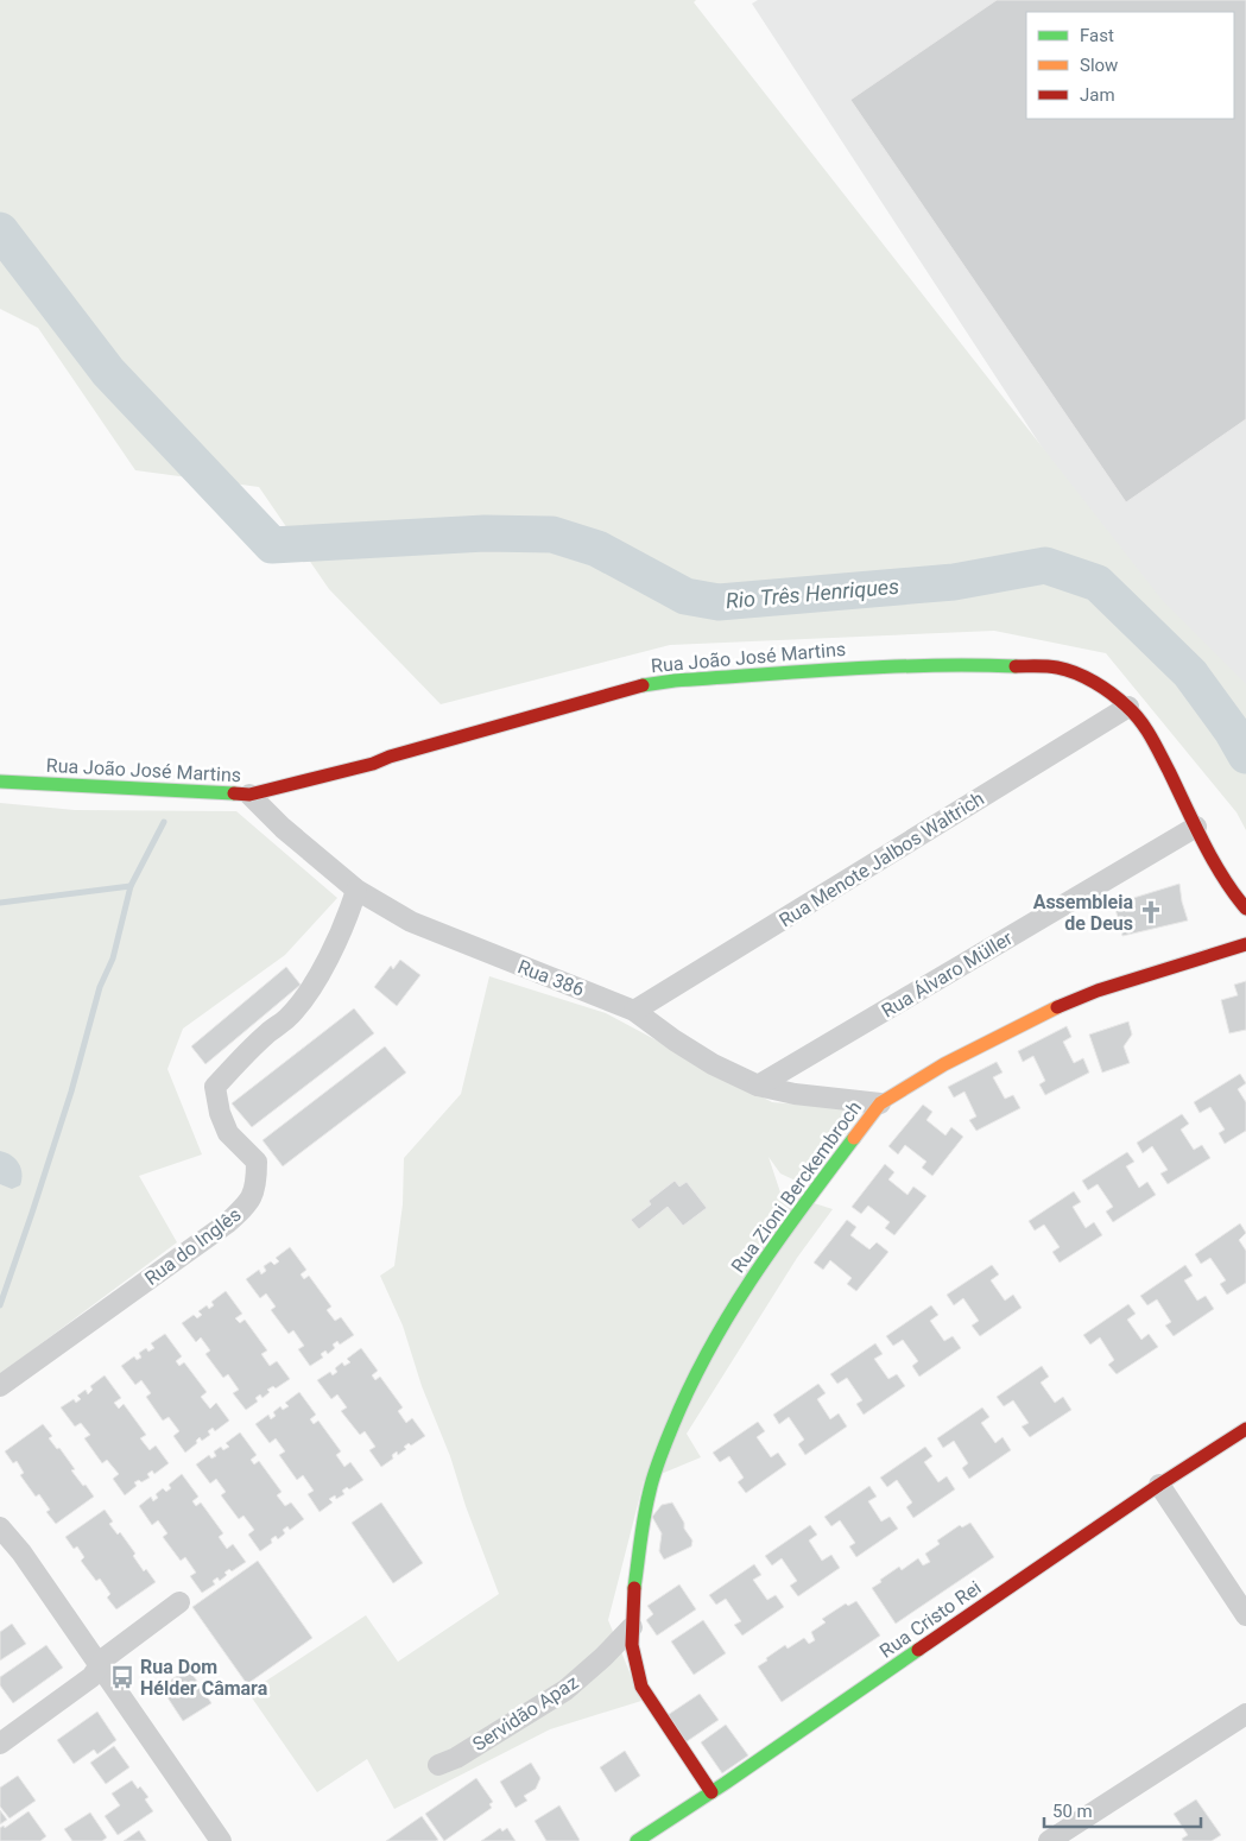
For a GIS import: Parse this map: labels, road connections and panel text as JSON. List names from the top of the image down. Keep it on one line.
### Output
{"streets":{"street":["Rua João José Martins","Rua Menote Jalbos Waltrich","Rua Álvaro Müller","Rua 386","Rua Zioni Berckembroch","Rua do Inglês","Rua Cristo Rei","Servidão Apaz"]},"crossings":[["Rua João José Martins","Rua Menote Jalbos Waltrich"],["Rua João José Martins","Rua Álvaro Müller"],["Rua João José Martins","Rua 386"],["Rua Menote Jalbos Waltrich","Rua 386"],["Rua Álvaro Müller","Rua 386"],["Rua 386","Rua Zioni Berckembroch"],["Rua 386","Rua do Inglês"],["Rua Zioni Berckembroch","Rua Cristo Rei"],["Rua Zioni Berckembroch","Servidão Apaz"]],"water":["Rio Três Henriques"],"places":{"church":["Assembleia de Deus"],"bus stop":["Rua Dom Hélder Câmara"]},"legend":["Fast","Slow","Jam"],"scale_bar":"50 m"}
